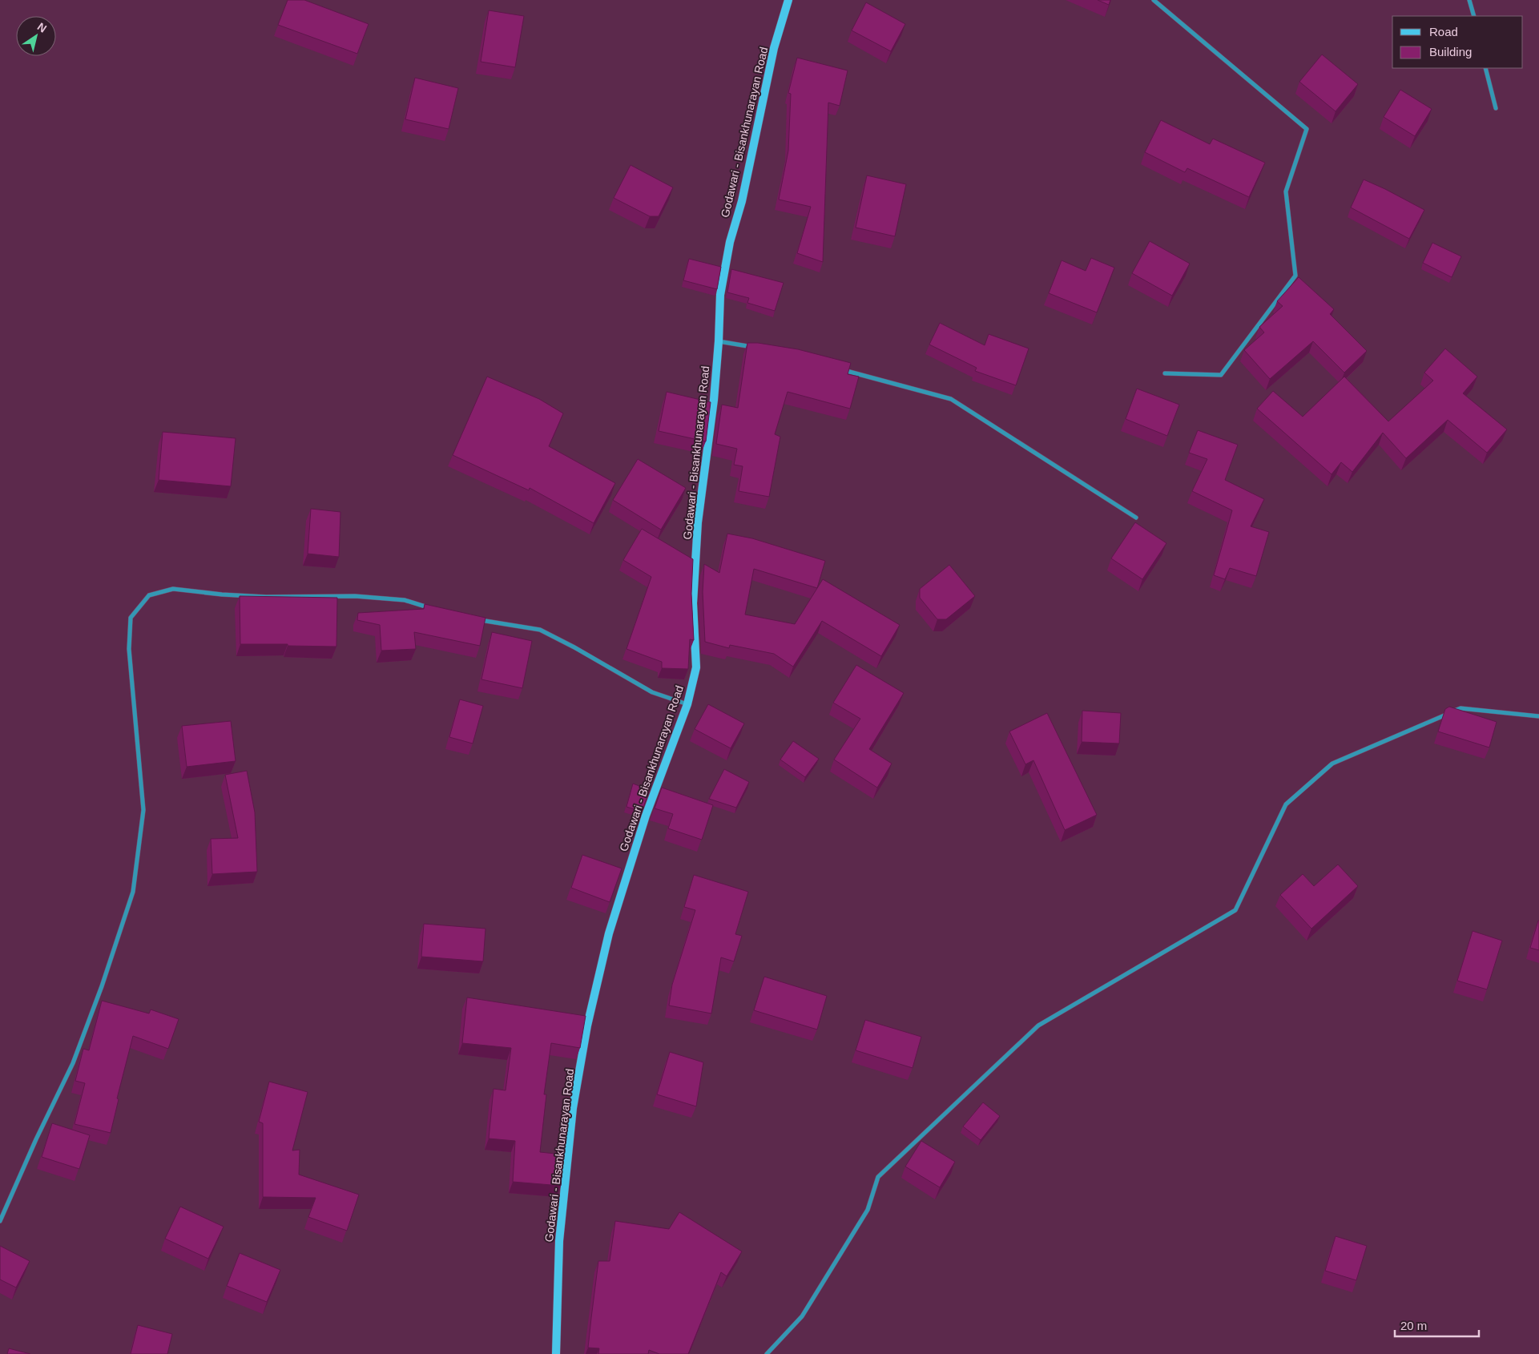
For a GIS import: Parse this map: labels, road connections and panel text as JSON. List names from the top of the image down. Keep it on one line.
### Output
{"streets":{"street":["Godawari - Bisankhunarayan Road"]},"legend":["Road","Building"],"scale_bar":"20 m","north":"top right"}
